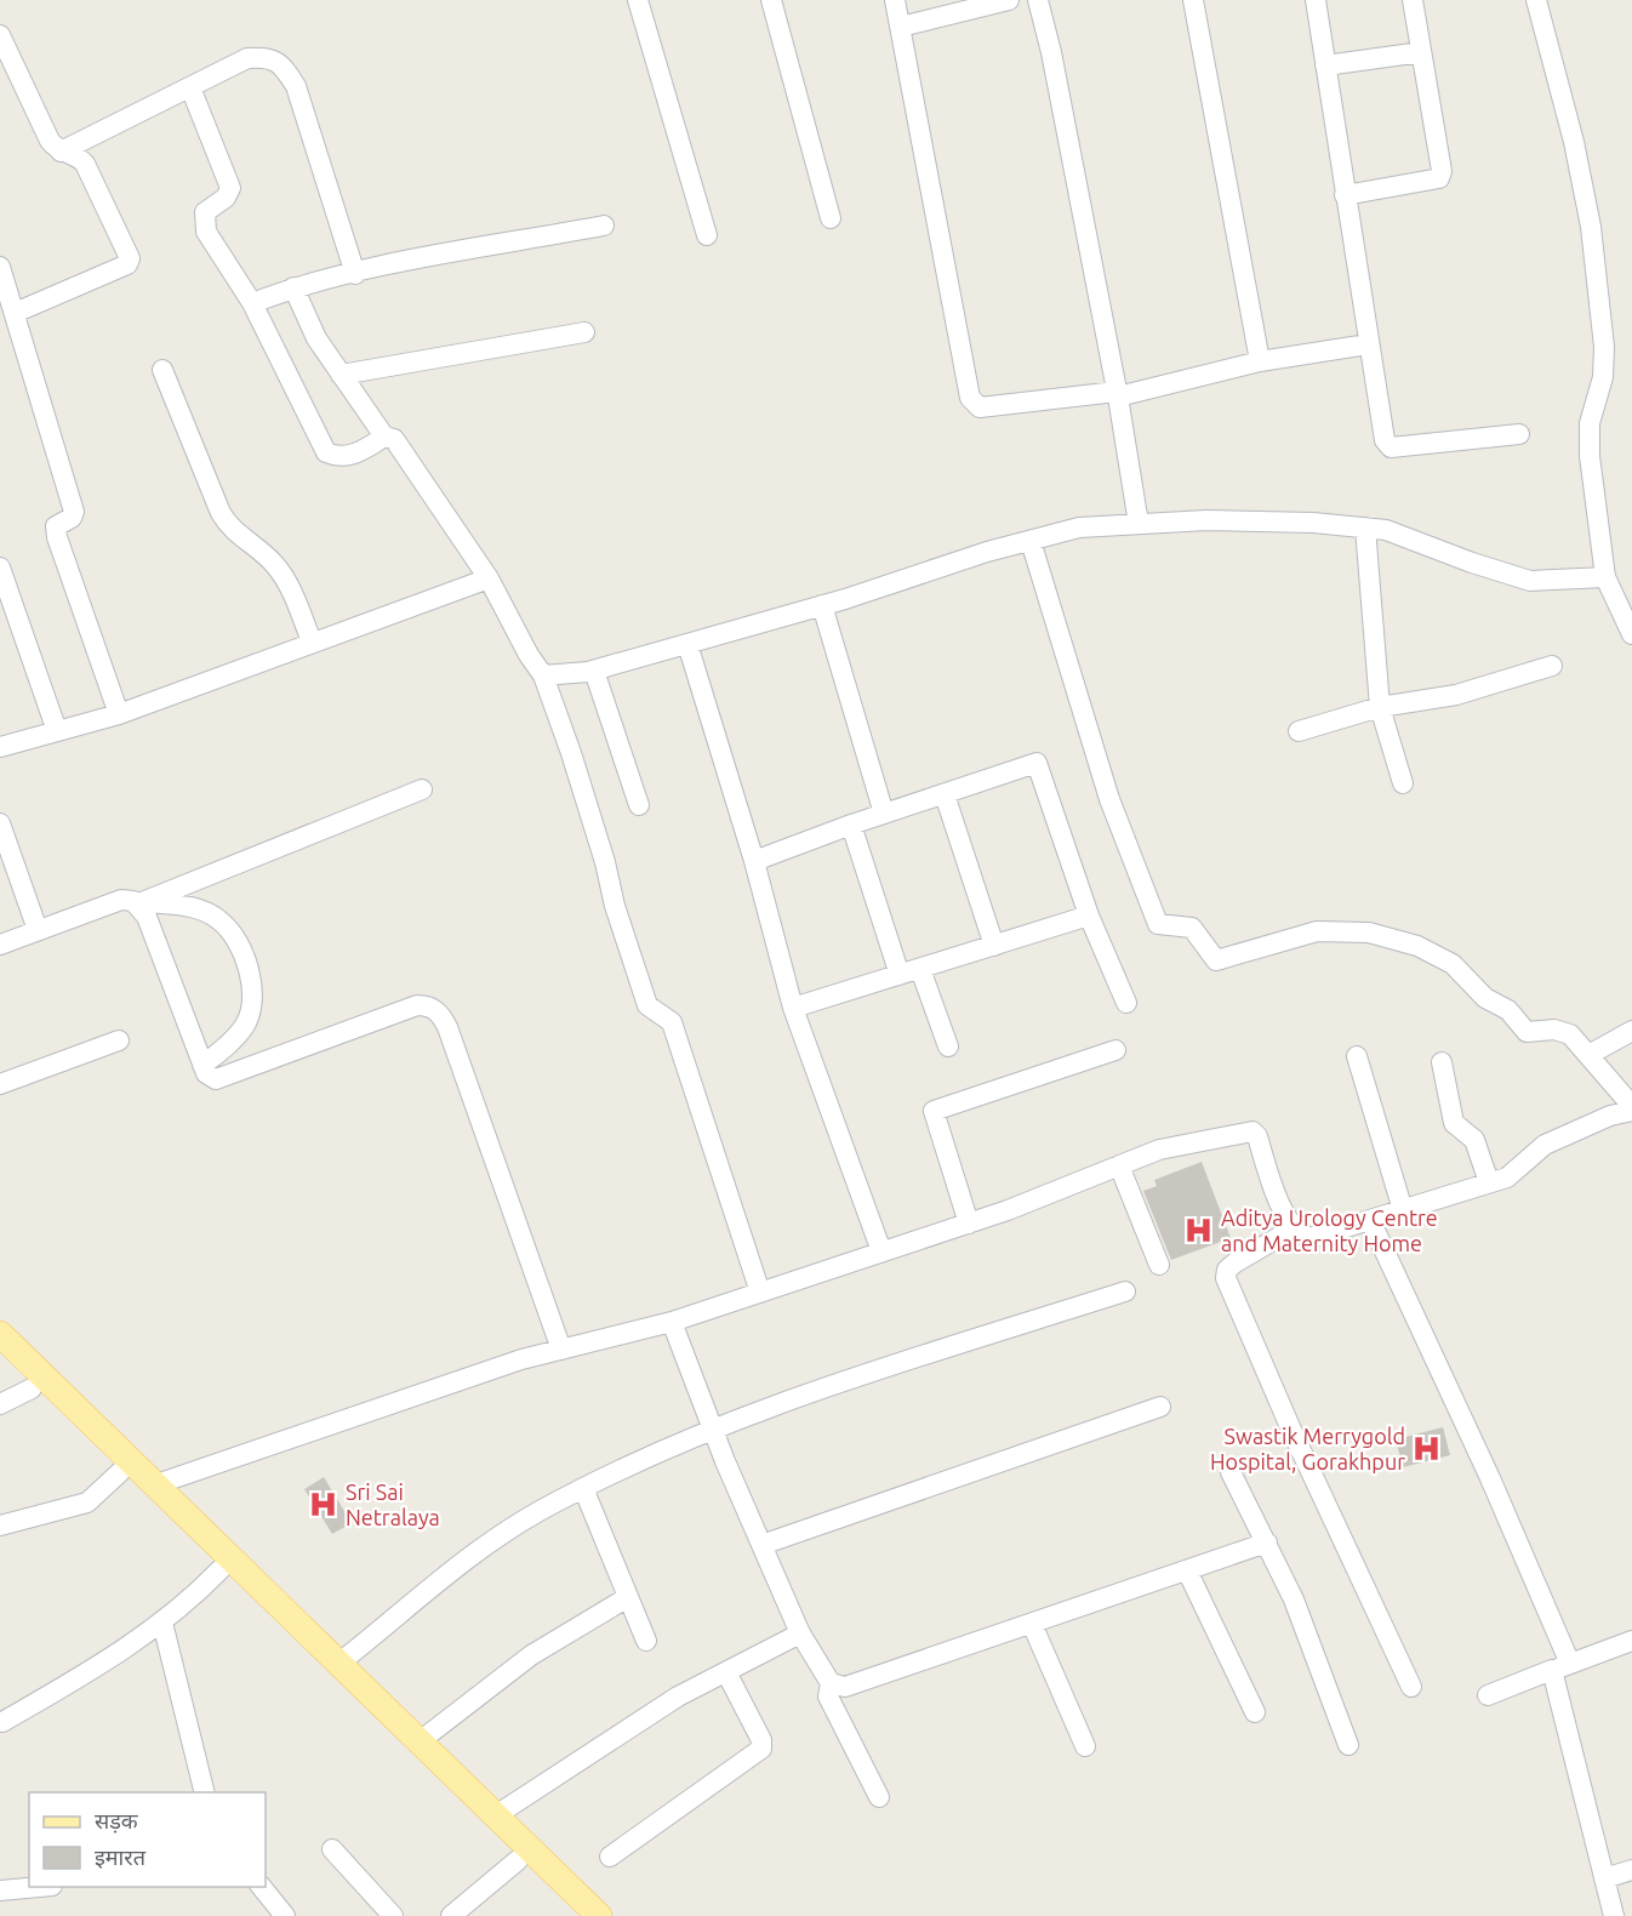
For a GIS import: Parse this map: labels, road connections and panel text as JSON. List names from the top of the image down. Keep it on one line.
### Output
{"places":{"hospital":["Aditya Urology Centre and Maternity Home","Swastik Merrygold Hospital, Gorakhpur","Sri Sai Netralaya"]},"legend":["सड़क","इमारत"]}
